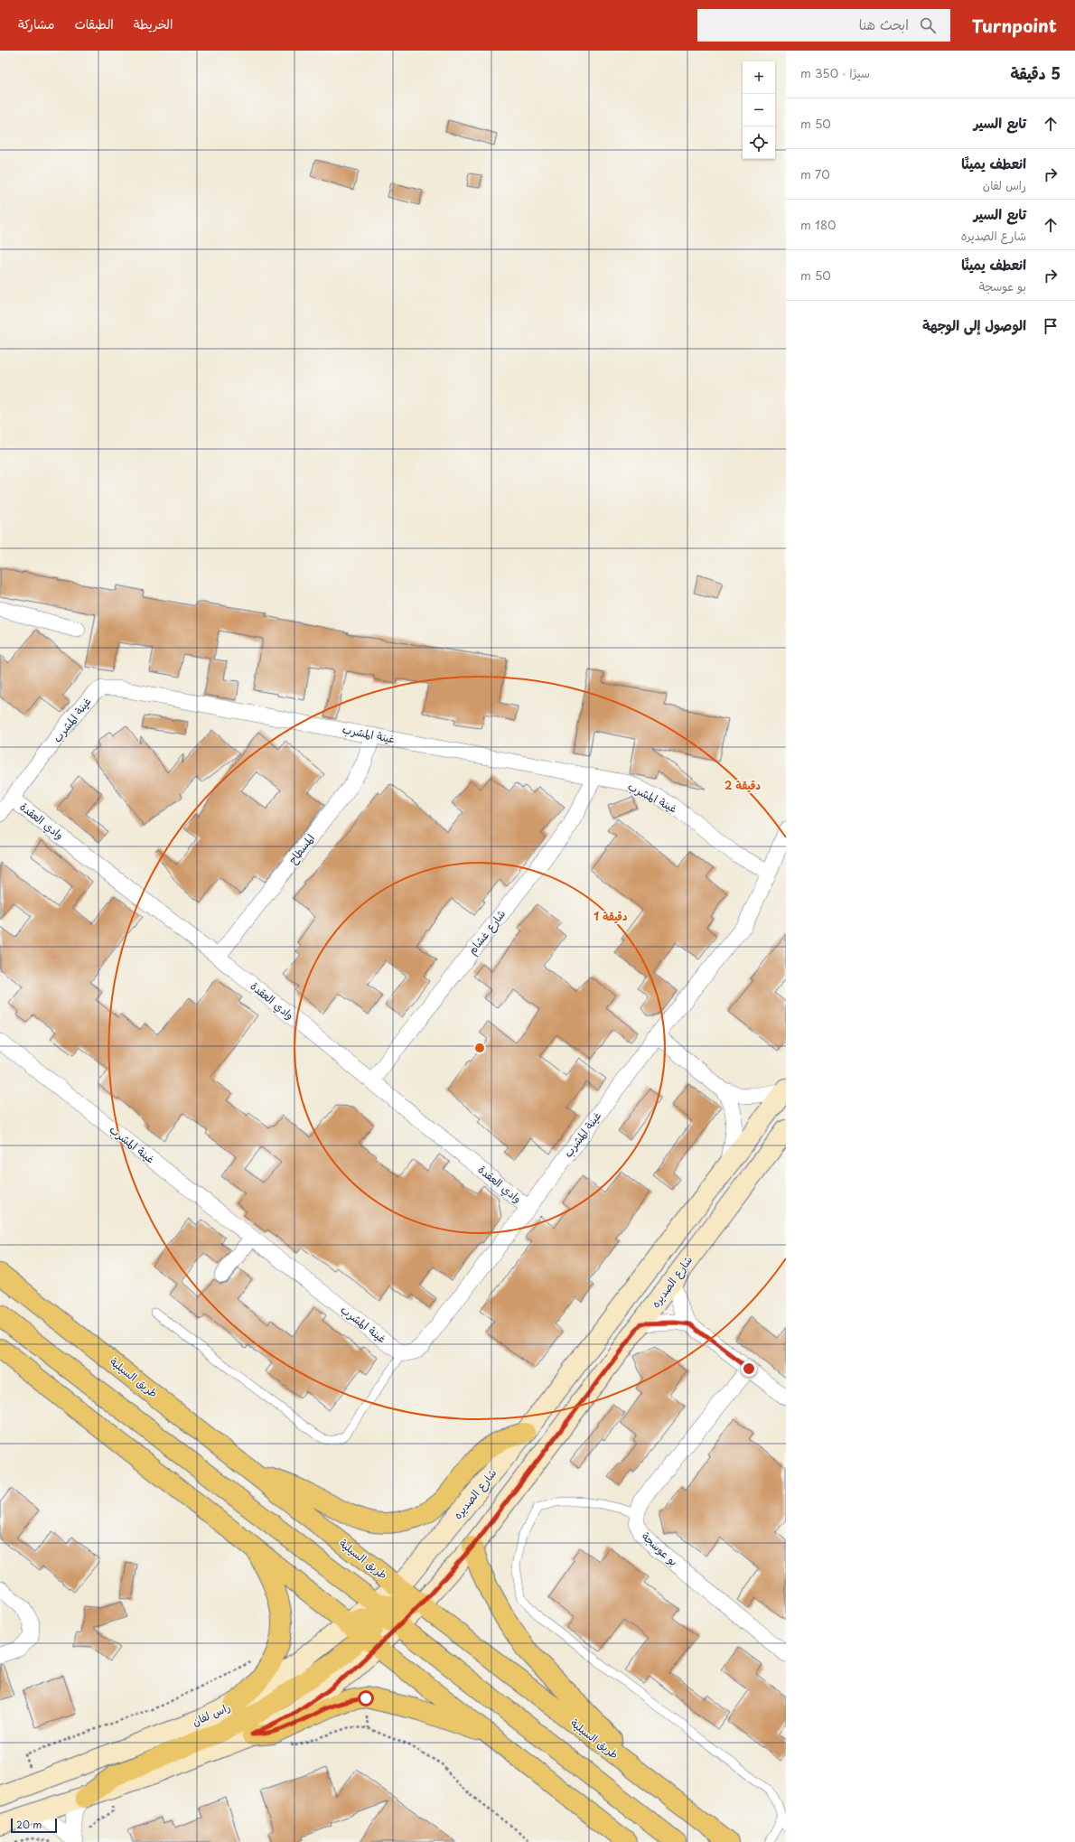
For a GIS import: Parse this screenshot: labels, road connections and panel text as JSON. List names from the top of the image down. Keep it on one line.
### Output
{"streets":{"main road":["شارع الصديره","طريق السيلية","راس لفان"],"street":["غينة المشرب","وادي العقدة","المسطاح","شارع غشام","بو عوسجة"]},"crossings":[["غينة المشرب","وادي العقدة"],["غينة المشرب","المسطاح"],["غينة المشرب","شارع غشام"],["وادي العقدة","المسطاح"],["وادي العقدة","شارع غشام"],["شارع الصديره","طريق السيلية"],["شارع الصديره","راس لفان"],["طريق السيلية","راس لفان"]],"scale_bar":"20 m","page":{"header":"Turnpoint","search":"ابحث هنا","nav":["الخريطة","الطبقات","مشاركة"],"heading":["5 دقيقة","سيرًا · 350 m"],"map_buttons":["+","−"],"list":[["تابع السير","50 m"],["انعطف يمينًا","راس لفان","70 m"],["تابع السير","شارع الصديره","180 m"],["انعطف يمينًا","بو عوسجة","50 m"],"الوصول إلى الوجهة"],"scale":"20 m"},"rings":["2 دقيقة","1 دقيقة"]}
